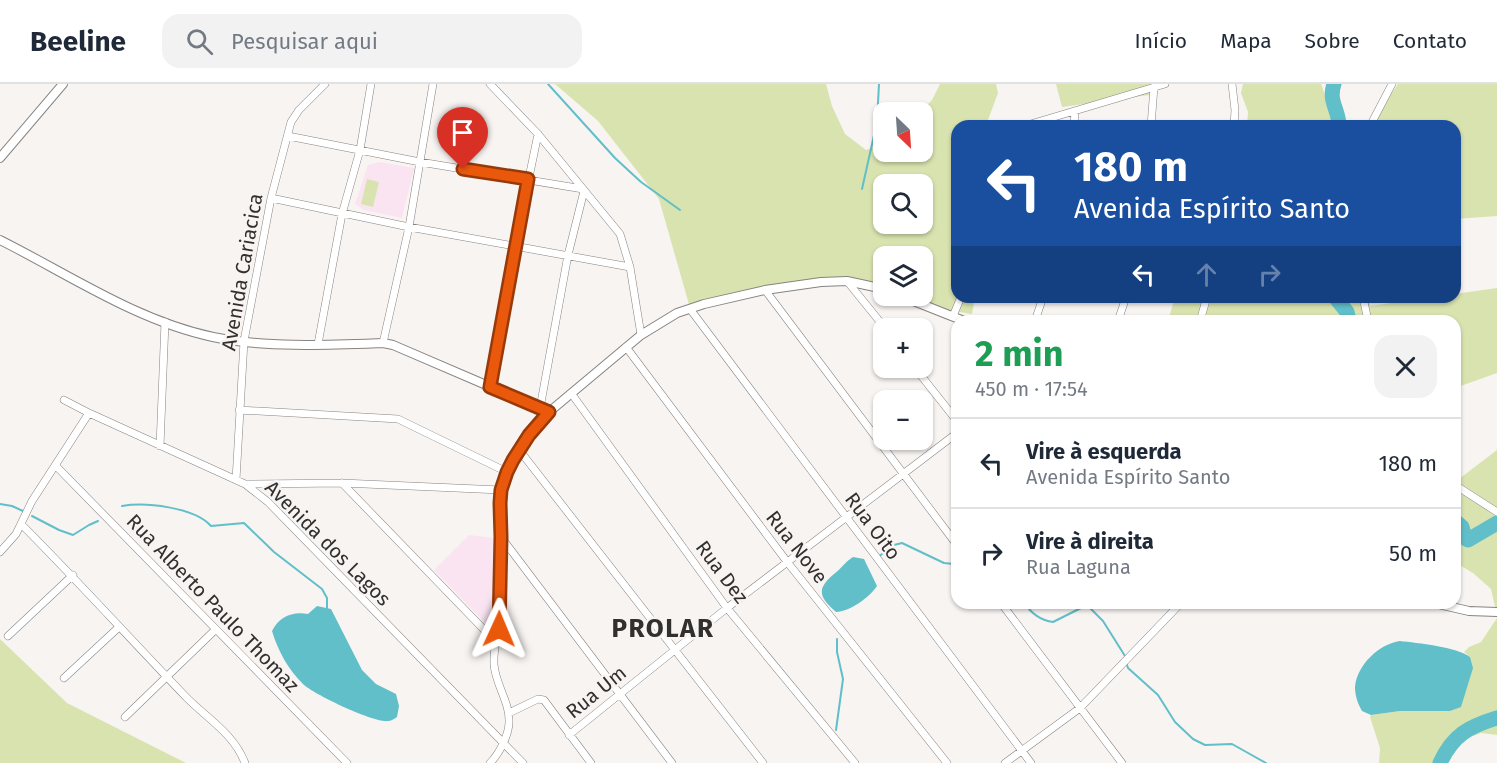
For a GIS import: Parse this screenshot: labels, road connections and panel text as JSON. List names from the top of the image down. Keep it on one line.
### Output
{"streets":{"street":["Avenida Cariacica","Rua Oito","Avenida dos Lagos","Rua Nove","Rua Dez","Rua Alberto Paulo Thomaz","Rua Um"]},"crossings":[["Avenida Cariacica","Avenida dos Lagos"],["Rua Oito","Rua Um"],["Rua Nove","Rua Um"],["Rua Dez","Rua Um"]],"districts":["PROLAR"],"north":"bottom right","page":{"header":"Beeline","search":"Pesquisar aqui","nav":["Início","Mapa","Sobre","Contato"],"map_buttons":["+","−"],"turn":["180 m","Avenida Espírito Santo"],"heading":["2 min","450 m · 17:54"],"list":[{"name":"Vire à esquerda","note":"Avenida Espírito Santo","value":"180 m"},{"name":"Vire à direita","note":"Rua Laguna","value":"50 m"}]}}
